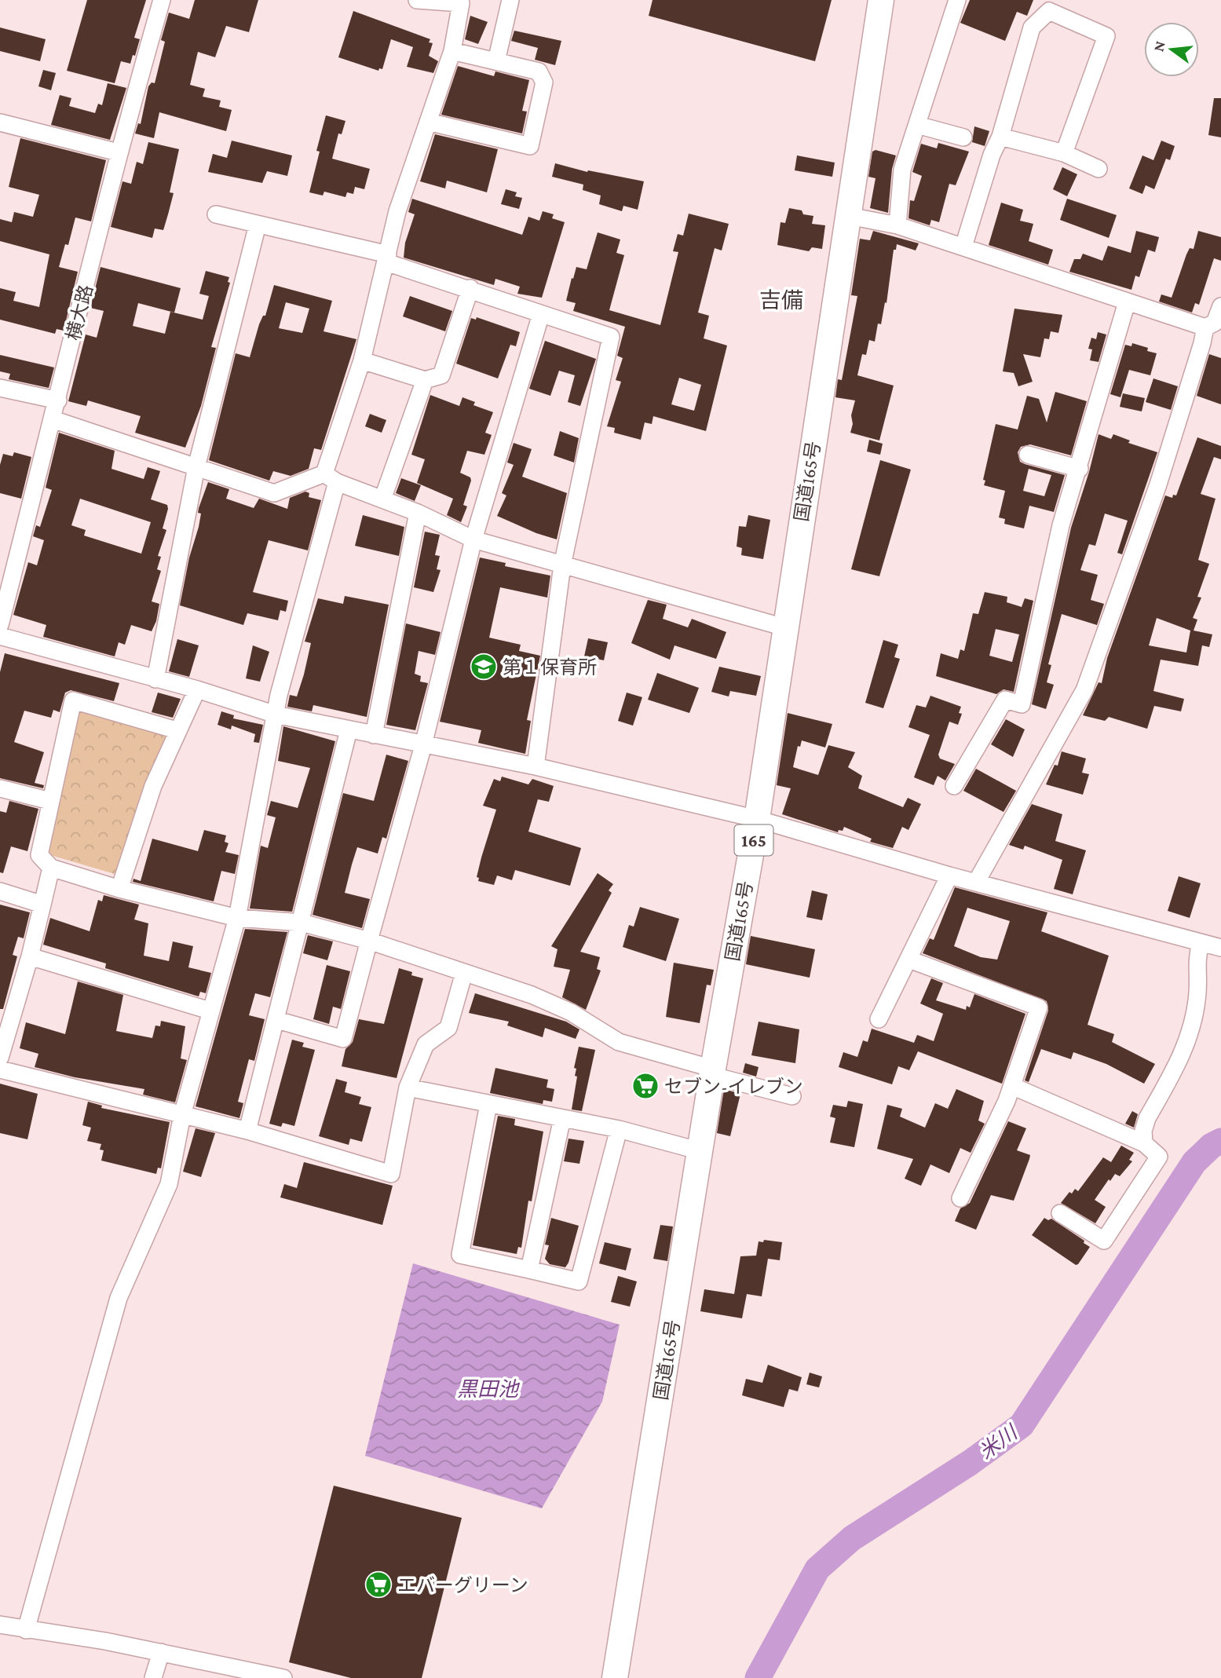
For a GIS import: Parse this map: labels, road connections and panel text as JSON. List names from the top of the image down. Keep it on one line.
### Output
{"streets":{"highway":["国道165号","165"],"street":["横大路"]},"districts":["吉備"],"water":["黒田池","米川"],"places":{"school or university":["第１保育所"],"supermarket":["セブン-イレブン","エバーグリーン"]},"north":"left"}
